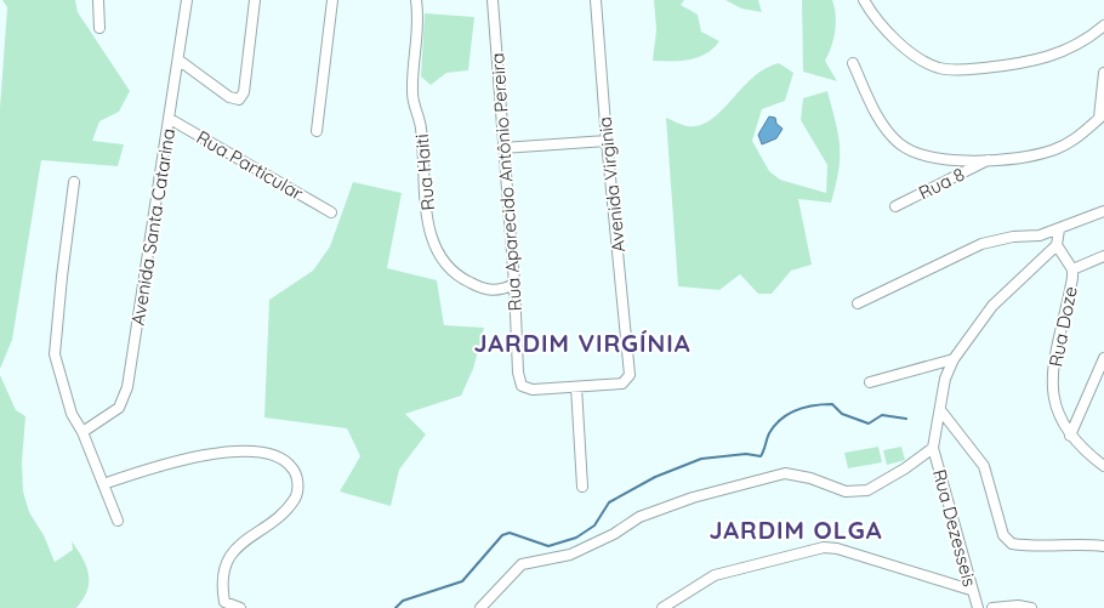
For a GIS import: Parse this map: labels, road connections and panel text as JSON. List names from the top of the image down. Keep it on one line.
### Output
{"streets":{"street":["Rua Particular","Rua Haiti","Rua Aparecido Antônio Pereira","Rua 8","Avenida Virginia","Avenida Santa Catarina","Rua Doze","Rua Dezesseis"]},"crossings":[["Rua Particular","Avenida Santa Catarina"],["Rua Haiti","Rua Aparecido Antônio Pereira"],["Rua Aparecido Antônio Pereira","Avenida Virginia"]],"districts":["JARDIM VIRGÍNIA","JARDIM OLGA"]}
